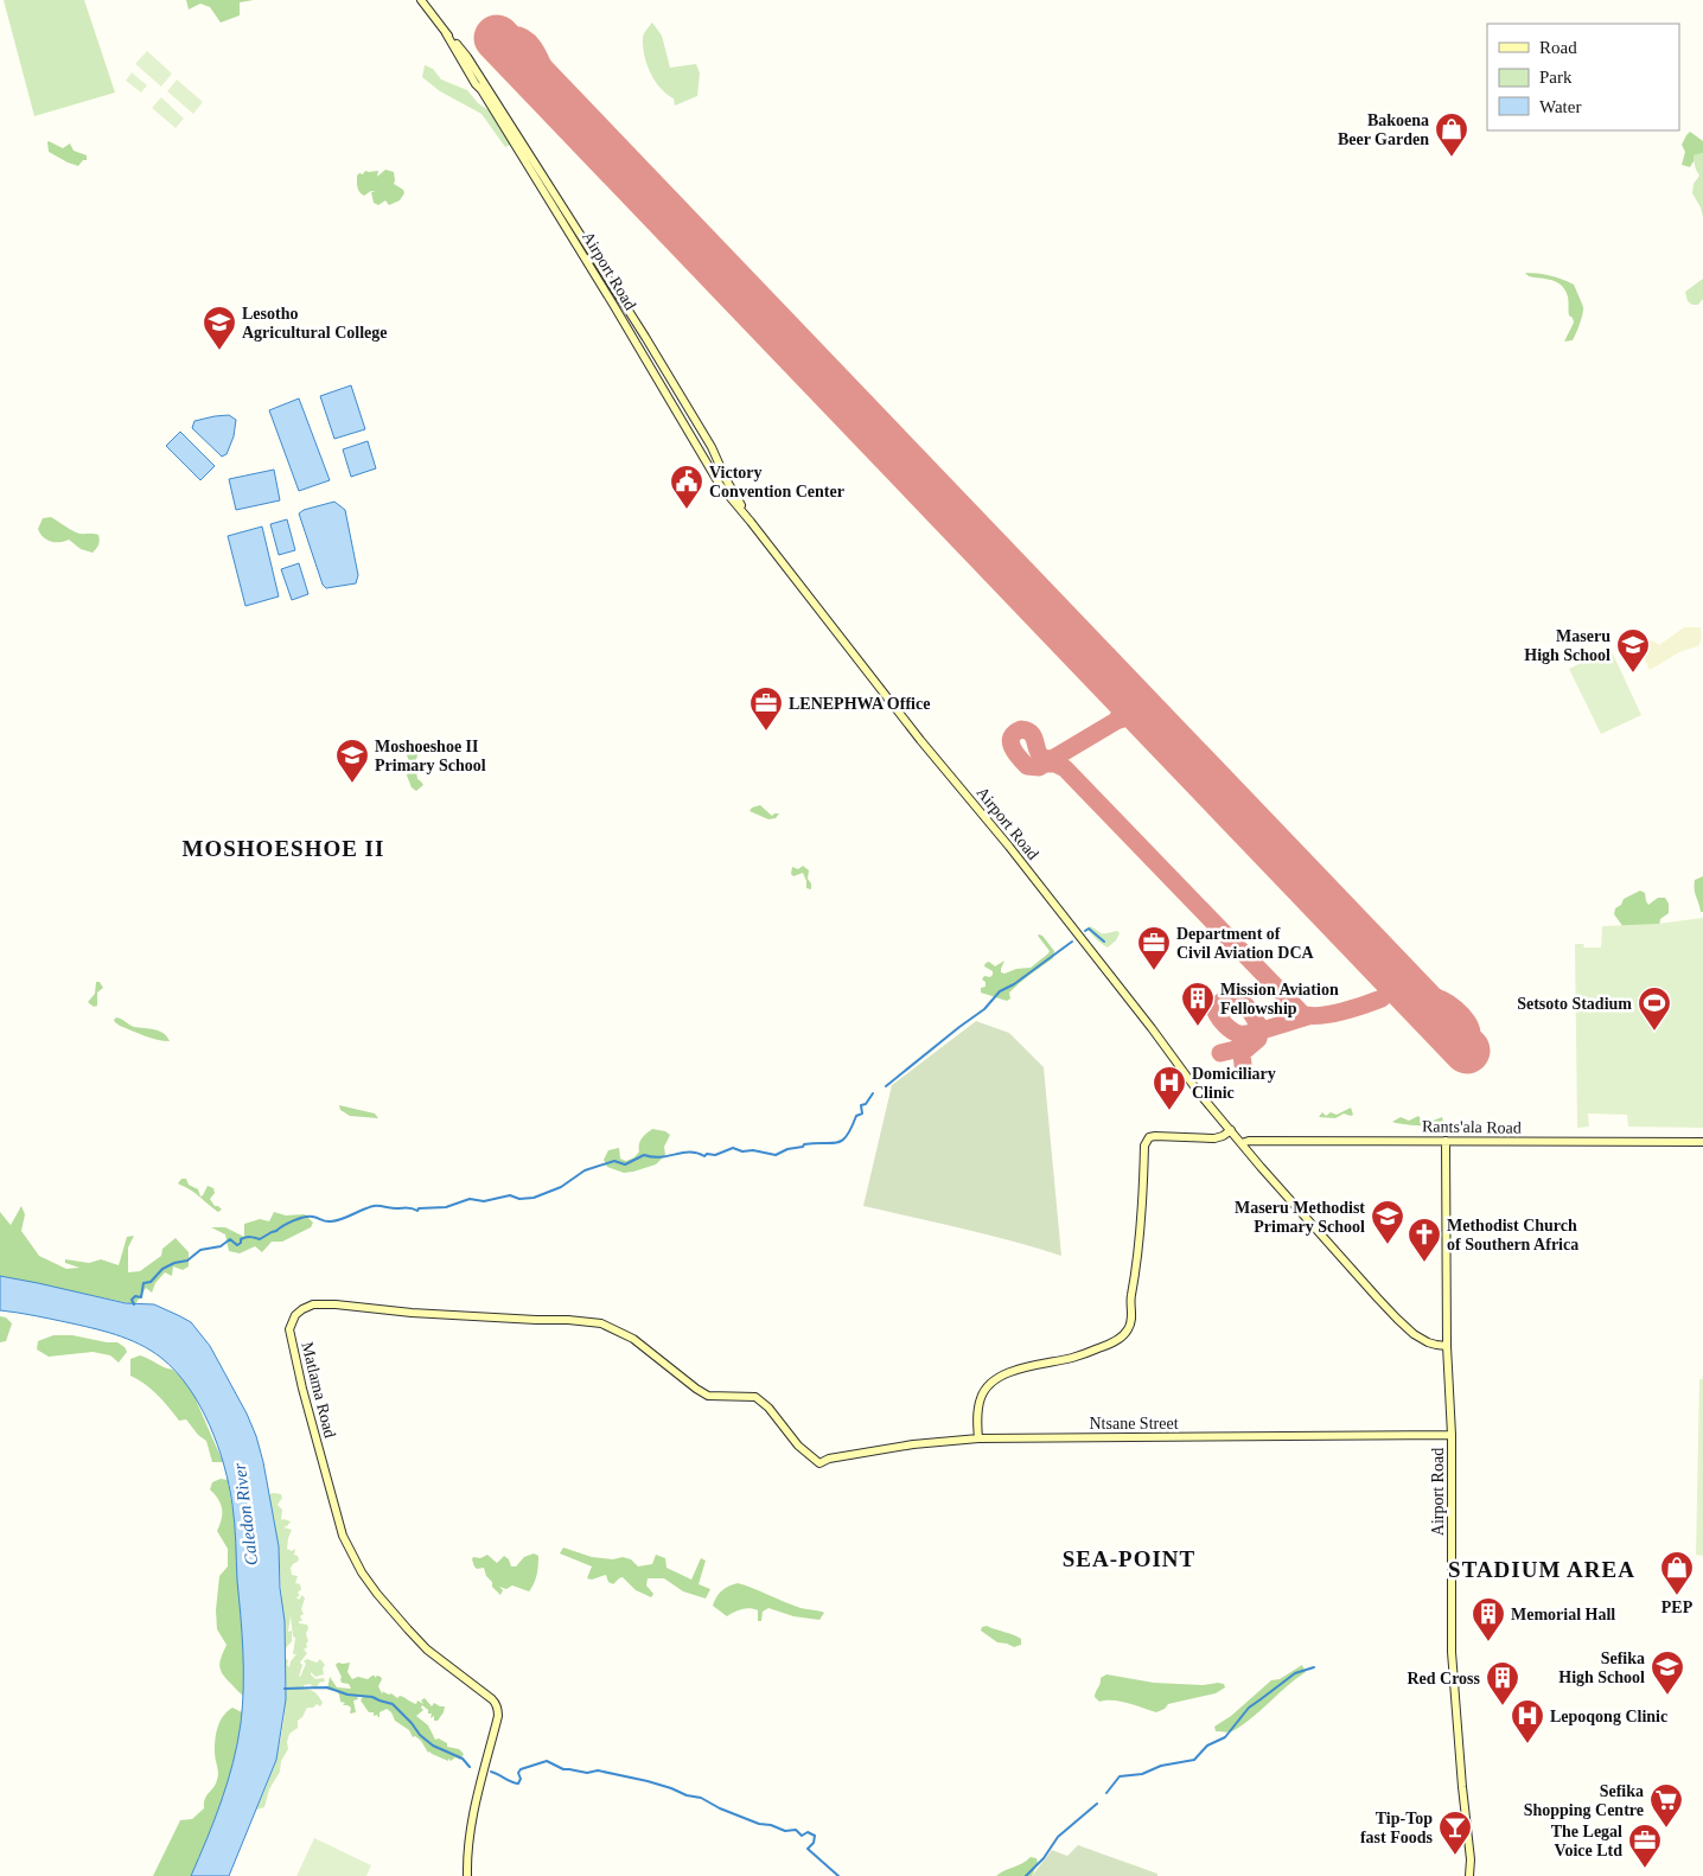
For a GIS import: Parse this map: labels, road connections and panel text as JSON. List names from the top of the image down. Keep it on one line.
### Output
{"streets":{"street":["Airport Road","Rants'ala Road","Matlama Road","Ntsane Street"]},"crossings":[["Airport Road","Rants'ala Road"],["Airport Road","Ntsane Street"],["Matlama Road","Ntsane Street"]],"districts":["MOSHOESHOE II","SEA-POINT","STADIUM AREA"],"water":["Caledon River"],"places":{"shop":["Bakoena Beer Garden","PEP"],"school or university":["Lesotho Agricultural College","Maseru High School","Moshoeshoe II Primary School","Maseru Methodist Primary School","Sefika High School"],"public building":["Victory Convention Center"],"office":["LENEPHWA Office","Department of Civil Aviation DCA","The Legal Voice Ltd"],"building":["Mission Aviation Fellowship","Memorial Hall","Red Cross"],"sports":["Setsoto Stadium"],"hospital":["Domiciliary Clinic","Lepoqong Clinic"],"church":["Methodist Church of Southern Africa"],"supermarket":["Sefika Shopping Centre"],"bar":["Tip-Top fast Foods"]},"legend":["Road","Park","Water"]}
